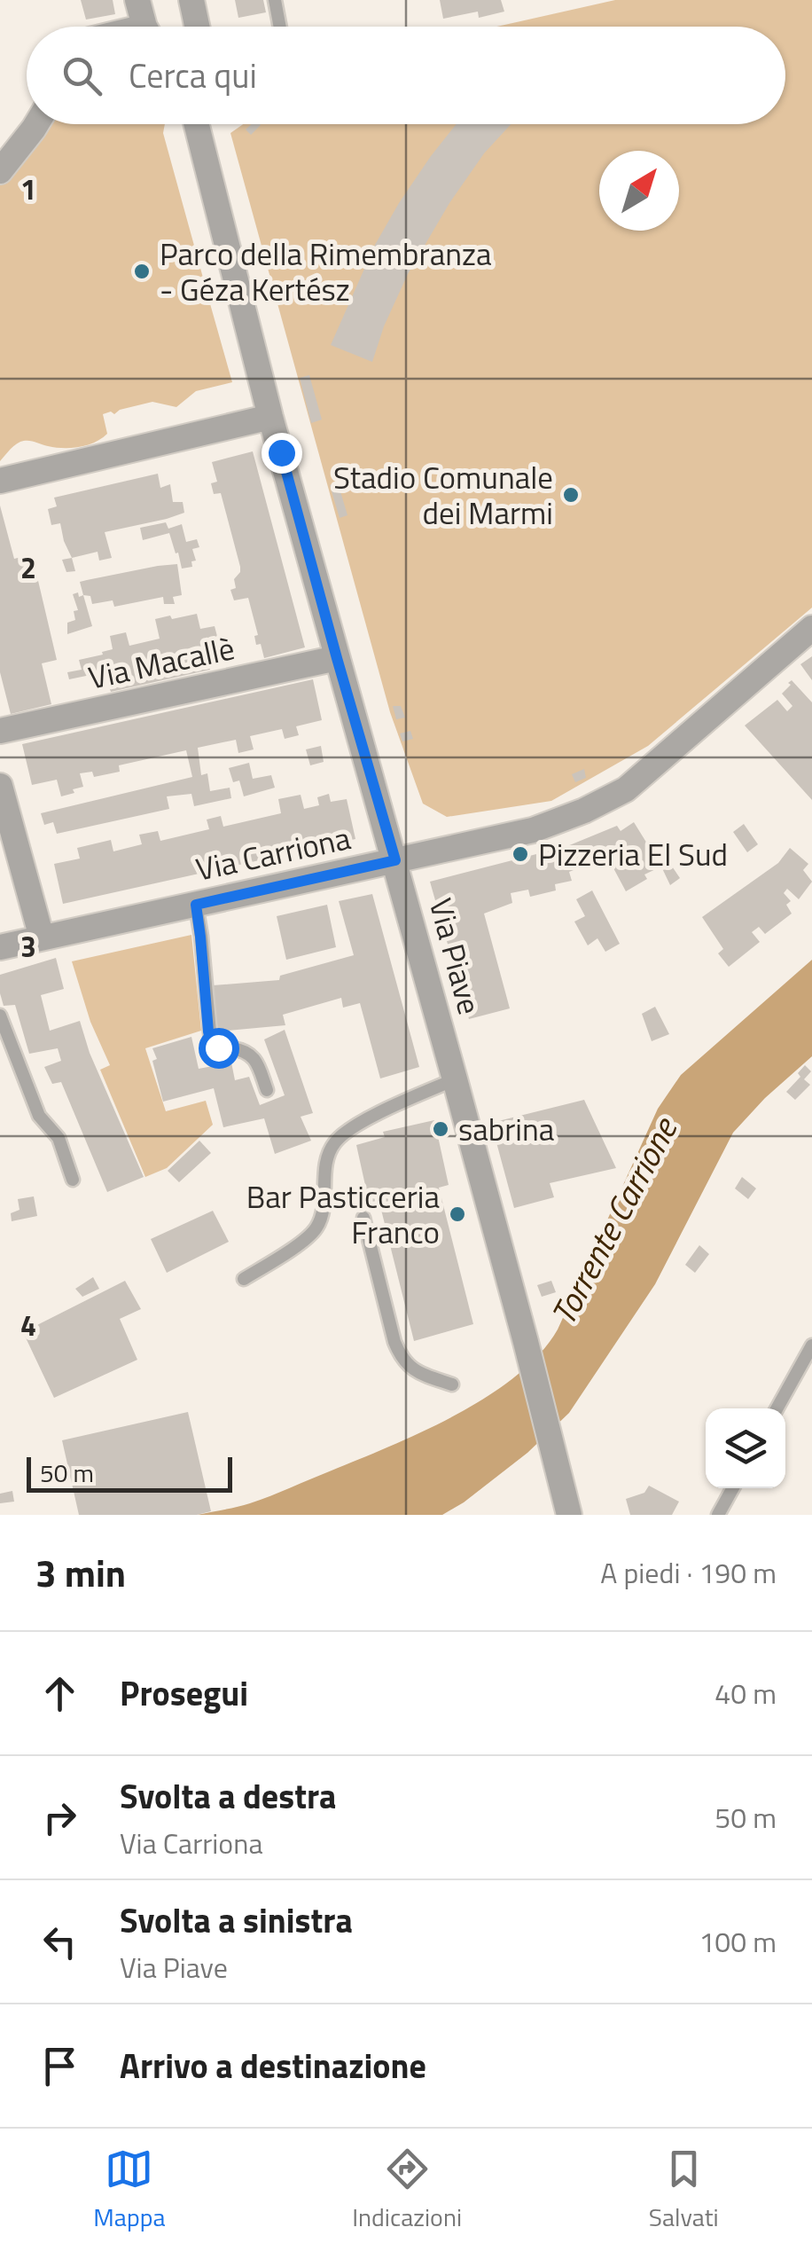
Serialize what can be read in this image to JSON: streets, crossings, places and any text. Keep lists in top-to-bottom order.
{
  "streets": {
    "street": ["Via Macallè", "Via Carriona", "Via Piave"]
  },
  "crossings": [
    ["Via Macallè", "Via Piave"],
    ["Via Carriona", "Via Piave"]
  ],
  "water": ["Torrente Carrione"],
  "places": [
    "Parco della Rimembranza - Géza Kertész",
    "Stadio Comunale dei Marmi",
    "Pizzeria El Sud",
    "sabrina",
    "Bar Pasticceria Franco"
  ],
  "scale_bar": "50 m",
  "north": "top right",
  "page": {
    "search": "Cerca qui",
    "scale": "50 m",
    "heading": ["3 min", "A piedi · 190 m"],
    "list": [
      ["Prosegui", "40 m"],
      ["Svolta a destra", "Via Carriona", "50 m"],
      ["Svolta a sinistra", "Via Piave", "100 m"],
      "Arrivo a destinazione"
    ],
    "nav": ["Mappa", "Indicazioni", "Salvati"]
  },
  "grid": {
    "rows": [
      "1",
      "2",
      "3",
      "4"
    ]
  }
}
